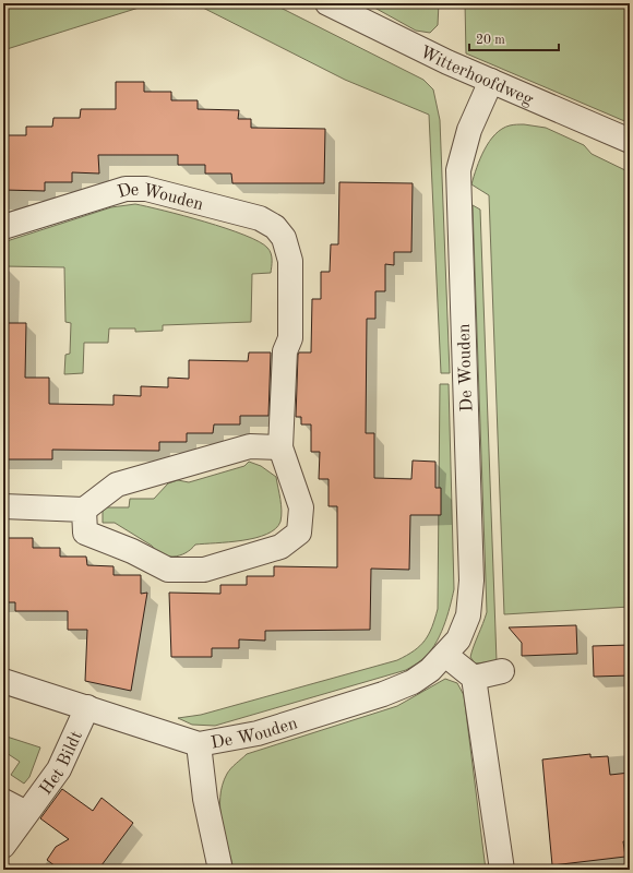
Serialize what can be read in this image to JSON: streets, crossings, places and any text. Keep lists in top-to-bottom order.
{
  "streets": {
    "street": ["Witterhoofdweg", "De Wouden", "Het Bildt"]
  },
  "crossings": [
    ["Witterhoofdweg", "De Wouden"],
    ["De Wouden", "Het Bildt"]
  ],
  "scale_bar": "20 m"
}
